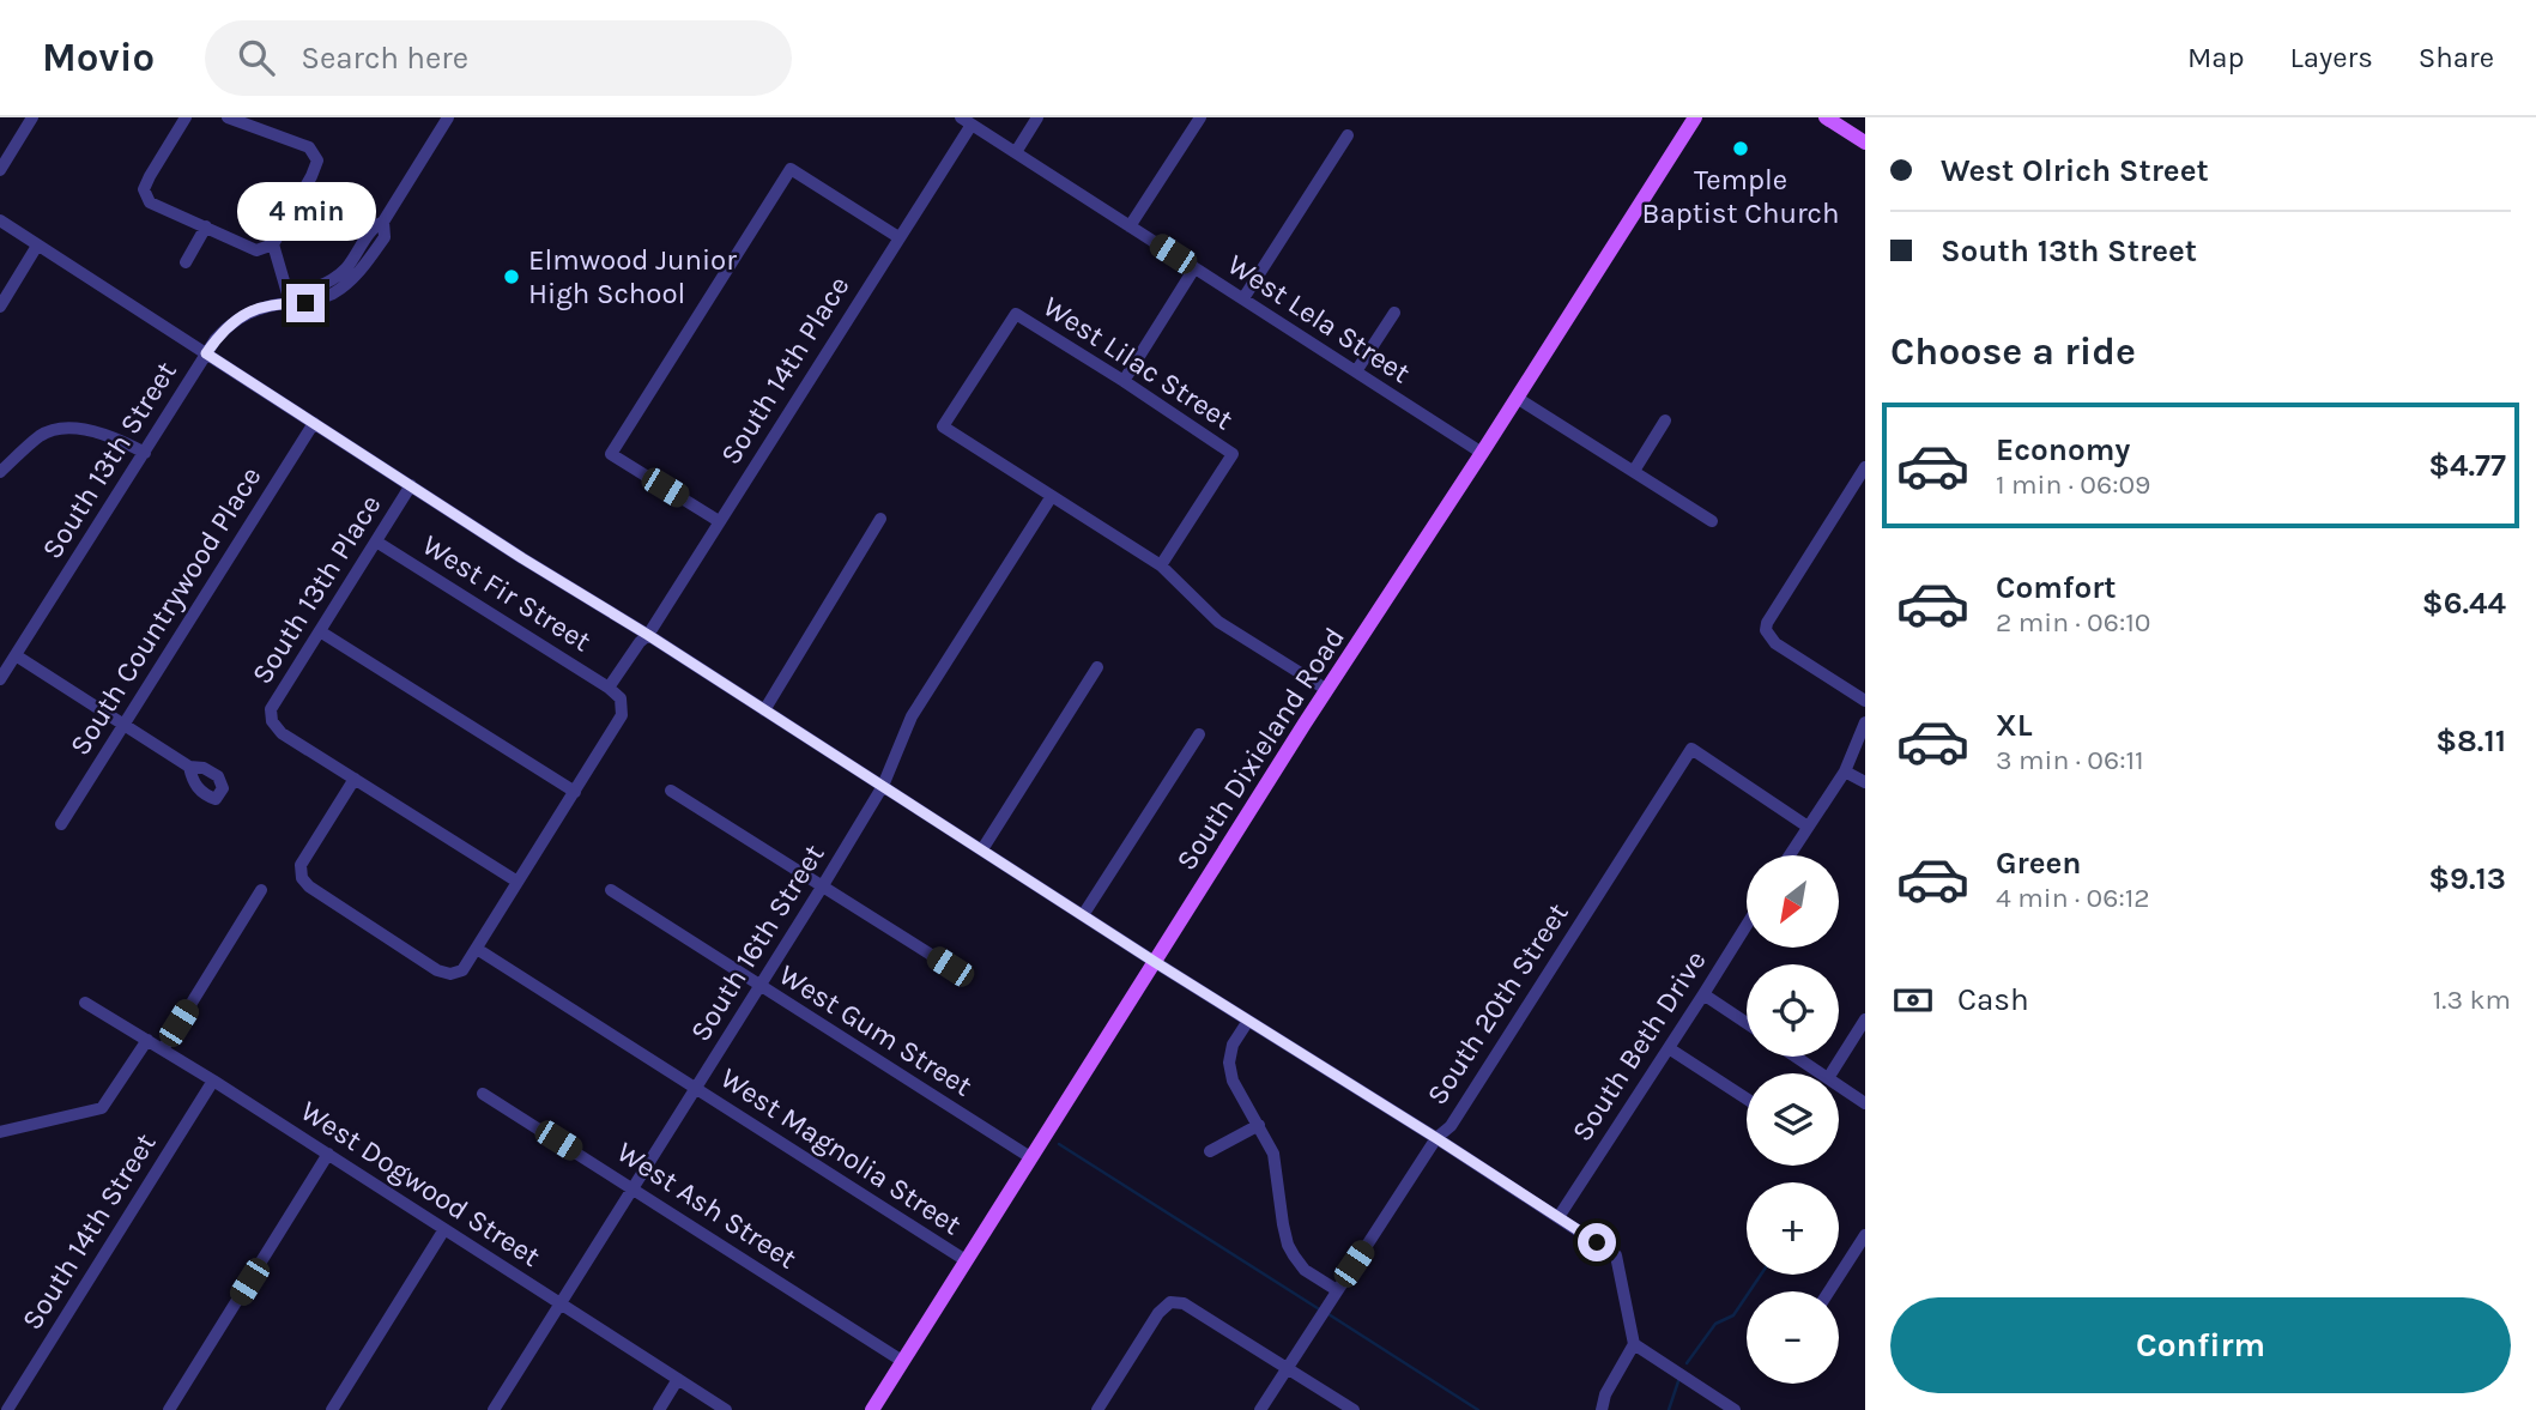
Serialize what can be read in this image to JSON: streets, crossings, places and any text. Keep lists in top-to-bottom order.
{
  "streets": {
    "main road": ["South Dixieland Road"],
    "street": [
      "West Lela Street",
      "West Lilac Street",
      "South 14th Place",
      "South 13th Street",
      "South 13th Place",
      "West Fir Street",
      "South Countrywood Place",
      "South 16th Street",
      "South 20th Street",
      "West Gum Street",
      "South Beth Drive",
      "West Magnolia Street",
      "West Dogwood Street",
      "West Ash Street",
      "South 14th Street"
    ]
  },
  "crossings": [
    ["West Lela Street", "South 14th Place"],
    ["West Lela Street", "South Dixieland Road"],
    ["West Lilac Street", "South 16th Street"],
    ["South 14th Place", "West Fir Street"],
    ["South 13th Place", "West Fir Street"],
    ["South Dixieland Road", "West Gum Street"],
    ["South Dixieland Road", "West Magnolia Street"],
    ["South Dixieland Road", "West Ash Street"],
    ["South 16th Street", "West Gum Street"],
    ["South 16th Street", "West Magnolia Street"],
    ["South 16th Street", "West Dogwood Street"],
    ["South 16th Street", "West Ash Street"],
    ["West Dogwood Street", "South 14th Street"]
  ],
  "places": ["Temple Baptist Church", "Elmwood Junior High School"],
  "north": "bottom left",
  "page": {
    "header": "Movio",
    "search": "Search here",
    "nav": ["Map", "Layers", "Share"],
    "banner": ["West Olrich Street", "South 13th Street"],
    "bubble": "4 min",
    "heading": "Choose a ride",
    "list": [
      {
        "name": "Economy",
        "note": "1 min · 06:09",
        "value": "$4.77"
      },
      {
        "name": "Comfort",
        "note": "2 min · 06:10",
        "value": "$6.44"
      },
      {
        "name": "XL",
        "note": "3 min · 06:11",
        "value": "$8.11"
      },
      {
        "name": "Green",
        "note": "4 min · 06:12",
        "value": "$9.13"
      }
    ],
    "map_buttons": ["+", "−"],
    "pay": ["Cash", "1.3 km"],
    "buttons": "Confirm"
  }
}
